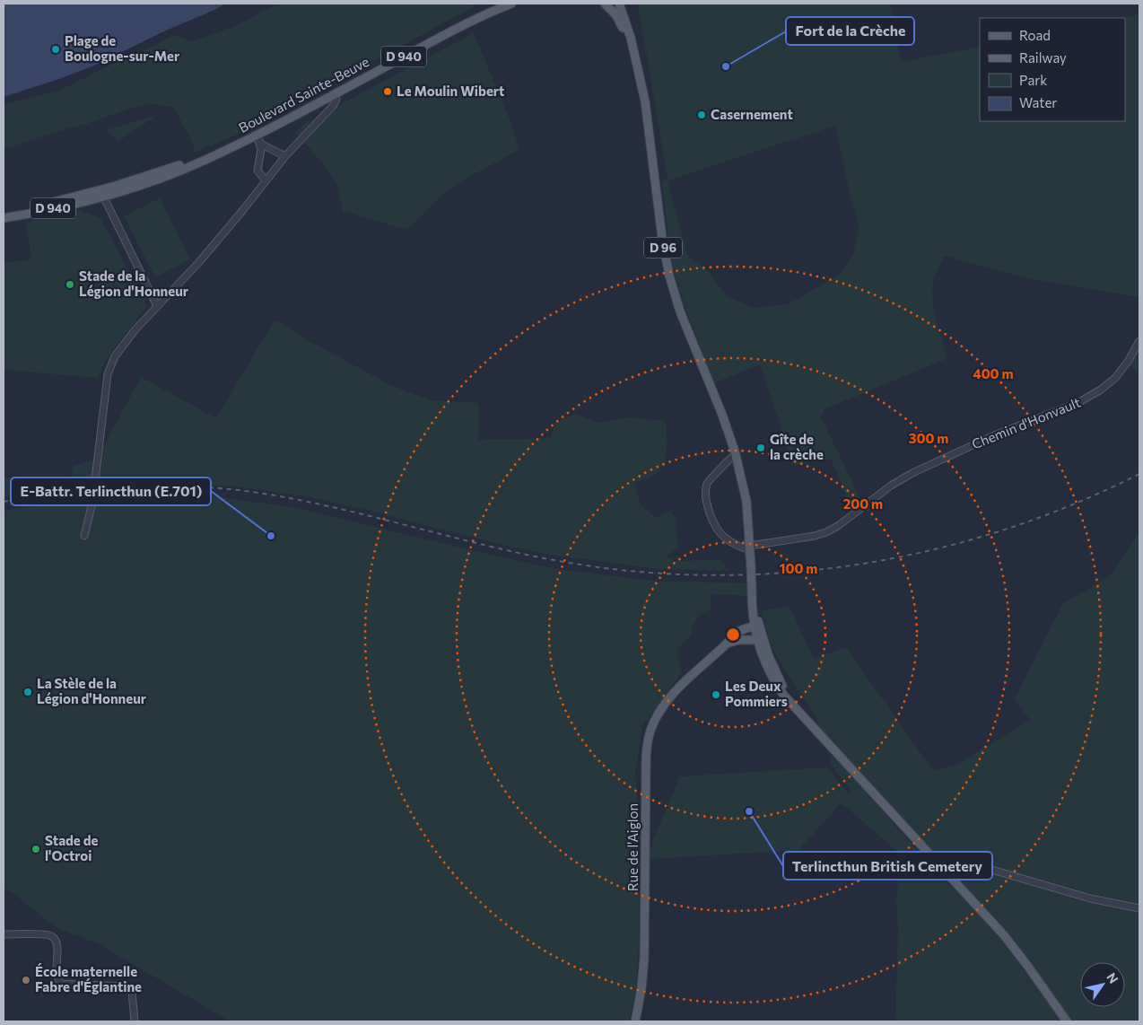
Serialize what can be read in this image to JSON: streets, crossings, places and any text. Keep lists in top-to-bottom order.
{
  "streets": {
    "main road": [
      "D 940",
      "Boulevard Sainte-Beuve",
      "D 96",
      "Rue de l'Aiglon"
    ],
    "street": ["Chemin d'Honvault"]
  },
  "crossings": [
    ["D 96", "Chemin d'Honvault"],
    ["D 96", "Rue de l'Aiglon"]
  ],
  "places": [
    "Plage de Boulogne-sur-Mer",
    "Fort de la Crèche",
    "Le Moulin Wibert",
    "Casernement",
    "Stade de la Légion d'Honneur",
    "Gîte de la crèche",
    "E-Battr. Terlincthun (E.701)",
    "La Stèle de la Légion d'Honneur",
    "Les Deux Pommiers",
    "Terlincthun British Cemetery",
    "Stade de l'Octroi",
    "École maternelle Fabre d'Églantine"
  ],
  "legend": [
    "Road",
    "Railway",
    "Park",
    "Water"
  ],
  "north": "top right",
  "rings": [
    "400 m",
    "300 m",
    "200 m",
    "100 m"
  ]
}
